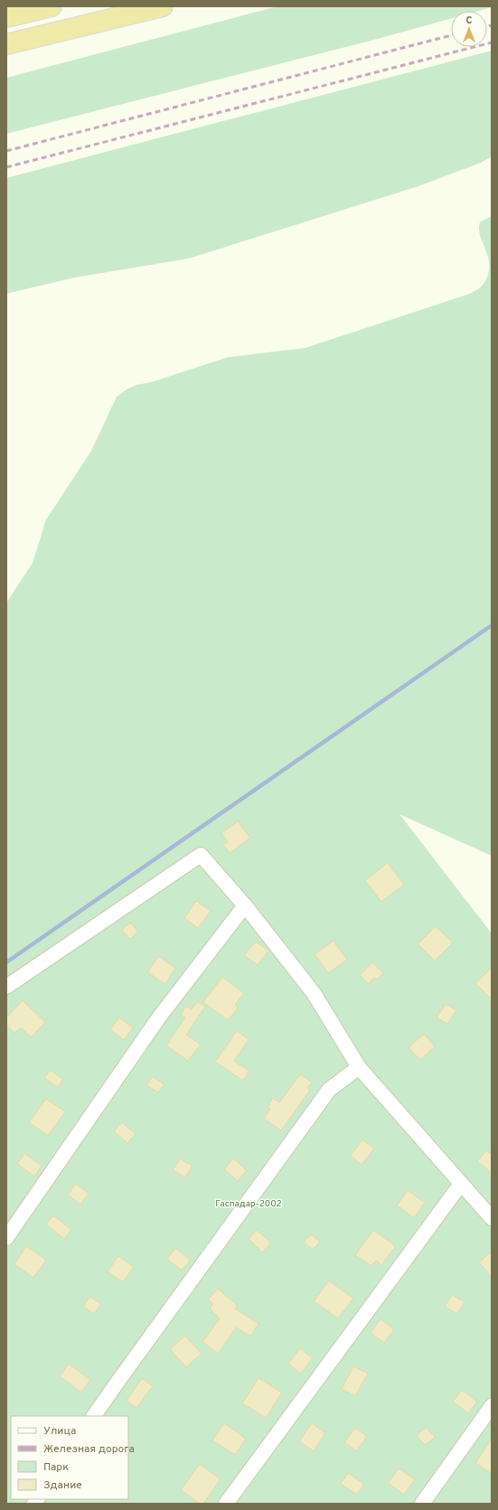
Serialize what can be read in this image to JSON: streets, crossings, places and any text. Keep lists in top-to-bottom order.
{
  "parks": ["Гаспадар-2002"],
  "legend": [
    "Улица",
    "Железная дорога",
    "Парк",
    "Здание"
  ],
  "north": "top"
}
